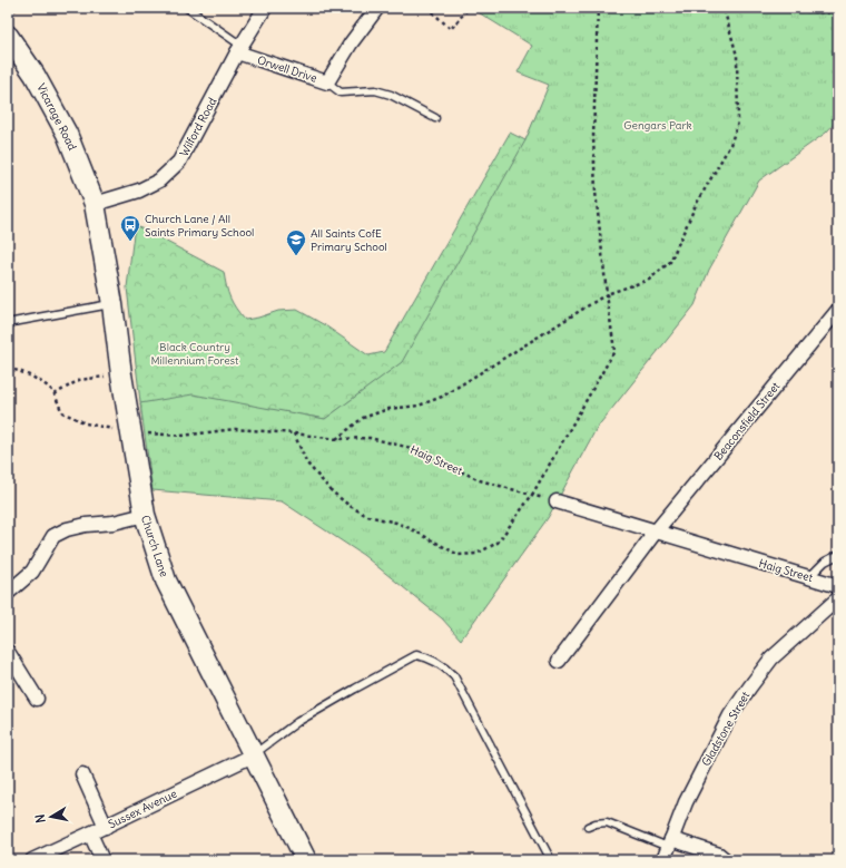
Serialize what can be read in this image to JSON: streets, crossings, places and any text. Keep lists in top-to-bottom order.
{
  "streets": {
    "main road": ["Vicarage Road", "Church Lane"],
    "street": [
      "Orwell Drive",
      "Wilford Road",
      "Beaconsfield Street",
      "Haig Street",
      "Gladstone Street",
      "Sussex Avenue"
    ]
  },
  "crossings": [
    ["Orwell Drive", "Wilford Road"],
    ["Vicarage Road", "Wilford Road"],
    ["Vicarage Road", "Church Lane"],
    ["Wilford Road", "Church Lane"],
    ["Beaconsfield Street", "Haig Street"],
    ["Haig Street", "Church Lane"],
    ["Church Lane", "Sussex Avenue"]
  ],
  "parks": ["Gengars Park", "Black Country Millennium Forest"],
  "places": {
    "bus stop": ["Church Lane / All Saints Primary School"],
    "school or university": ["All Saints CofE Primary School"]
  },
  "north": "left"
}
